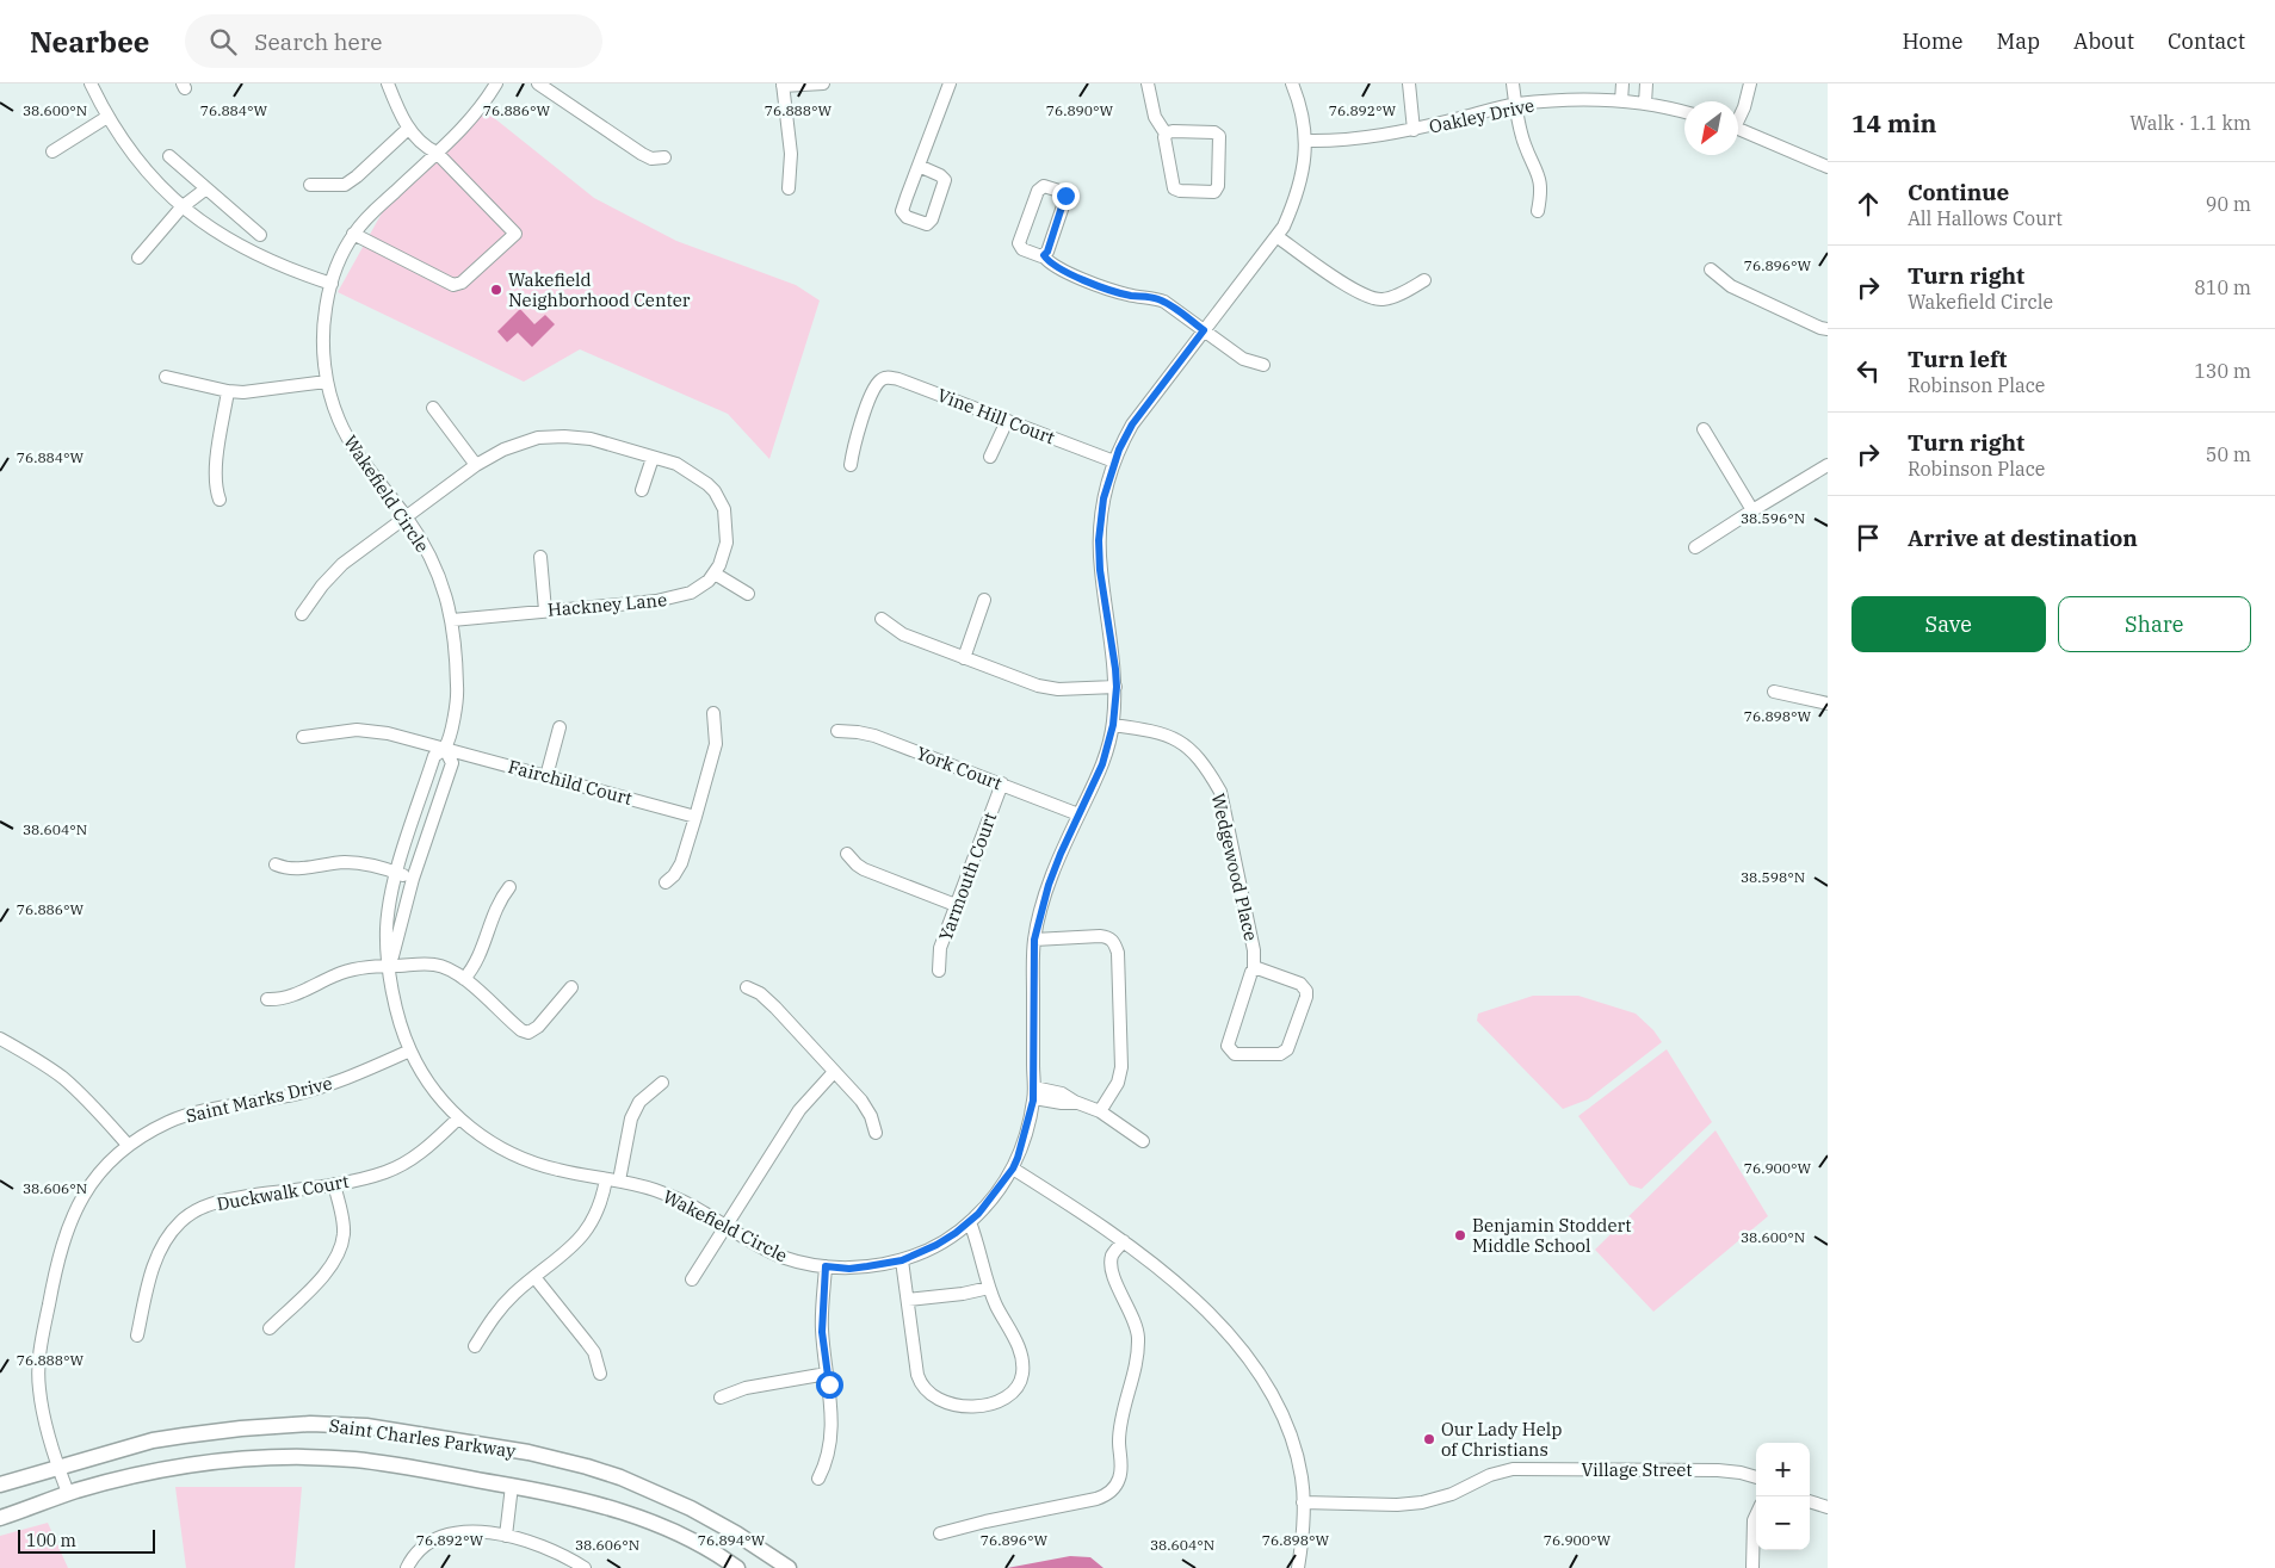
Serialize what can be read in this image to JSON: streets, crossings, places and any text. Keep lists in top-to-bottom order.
{
  "streets": {
    "main road": ["Saint Charles Parkway"],
    "street": [
      "Oakley Drive",
      "Vine Hill Court",
      "Wakefield Circle",
      "Hackney Lane",
      "York Court",
      "Fairchild Court",
      "Wedgewood Place",
      "Yarmouth Court",
      "Saint Marks Drive",
      "Duckwalk Court",
      "Village Street"
    ]
  },
  "crossings": [
    ["Oakley Drive", "Wakefield Circle"],
    ["Vine Hill Court", "Wakefield Circle"],
    ["Wakefield Circle", "Hackney Lane"],
    ["Wakefield Circle", "York Court"],
    ["Wakefield Circle", "Fairchild Court"],
    ["Wakefield Circle", "Wedgewood Place"],
    ["Wakefield Circle", "Saint Marks Drive"],
    ["Wakefield Circle", "Duckwalk Court"],
    ["York Court", "Yarmouth Court"],
    ["Saint Marks Drive", "Saint Charles Parkway"]
  ],
  "places": ["Wakefield Neighborhood Center", "Benjamin Stoddert Middle School", "Our Lady Help of Christians"],
  "scale_bar": "100 m",
  "north": "bottom left",
  "page": {
    "header": "Nearbee",
    "search": "Search here",
    "nav": [
      "Home",
      "Map",
      "About",
      "Contact"
    ],
    "heading": ["14 min", "Walk · 1.1 km"],
    "list": [
      ["Continue", "All Hallows Court", "90 m"],
      ["Turn right", "Wakefield Circle", "810 m"],
      ["Turn left", "Robinson Place", "130 m"],
      ["Turn right", "Robinson Place", "50 m"],
      "Arrive at destination"
    ],
    "buttons": ["Save", "Share"],
    "map_buttons": ["+", "−"],
    "scale": "100 m"
  },
  "coordinates": [
    "76.884°W",
    "76.886°W",
    "76.888°W",
    "76.890°W",
    "76.892°W",
    "38.600°N",
    "76.896°W",
    "38.596°N",
    "76.898°W",
    "38.604°N",
    "38.598°N",
    "76.900°W",
    "38.606°N",
    "76.894°W"
  ]
}
